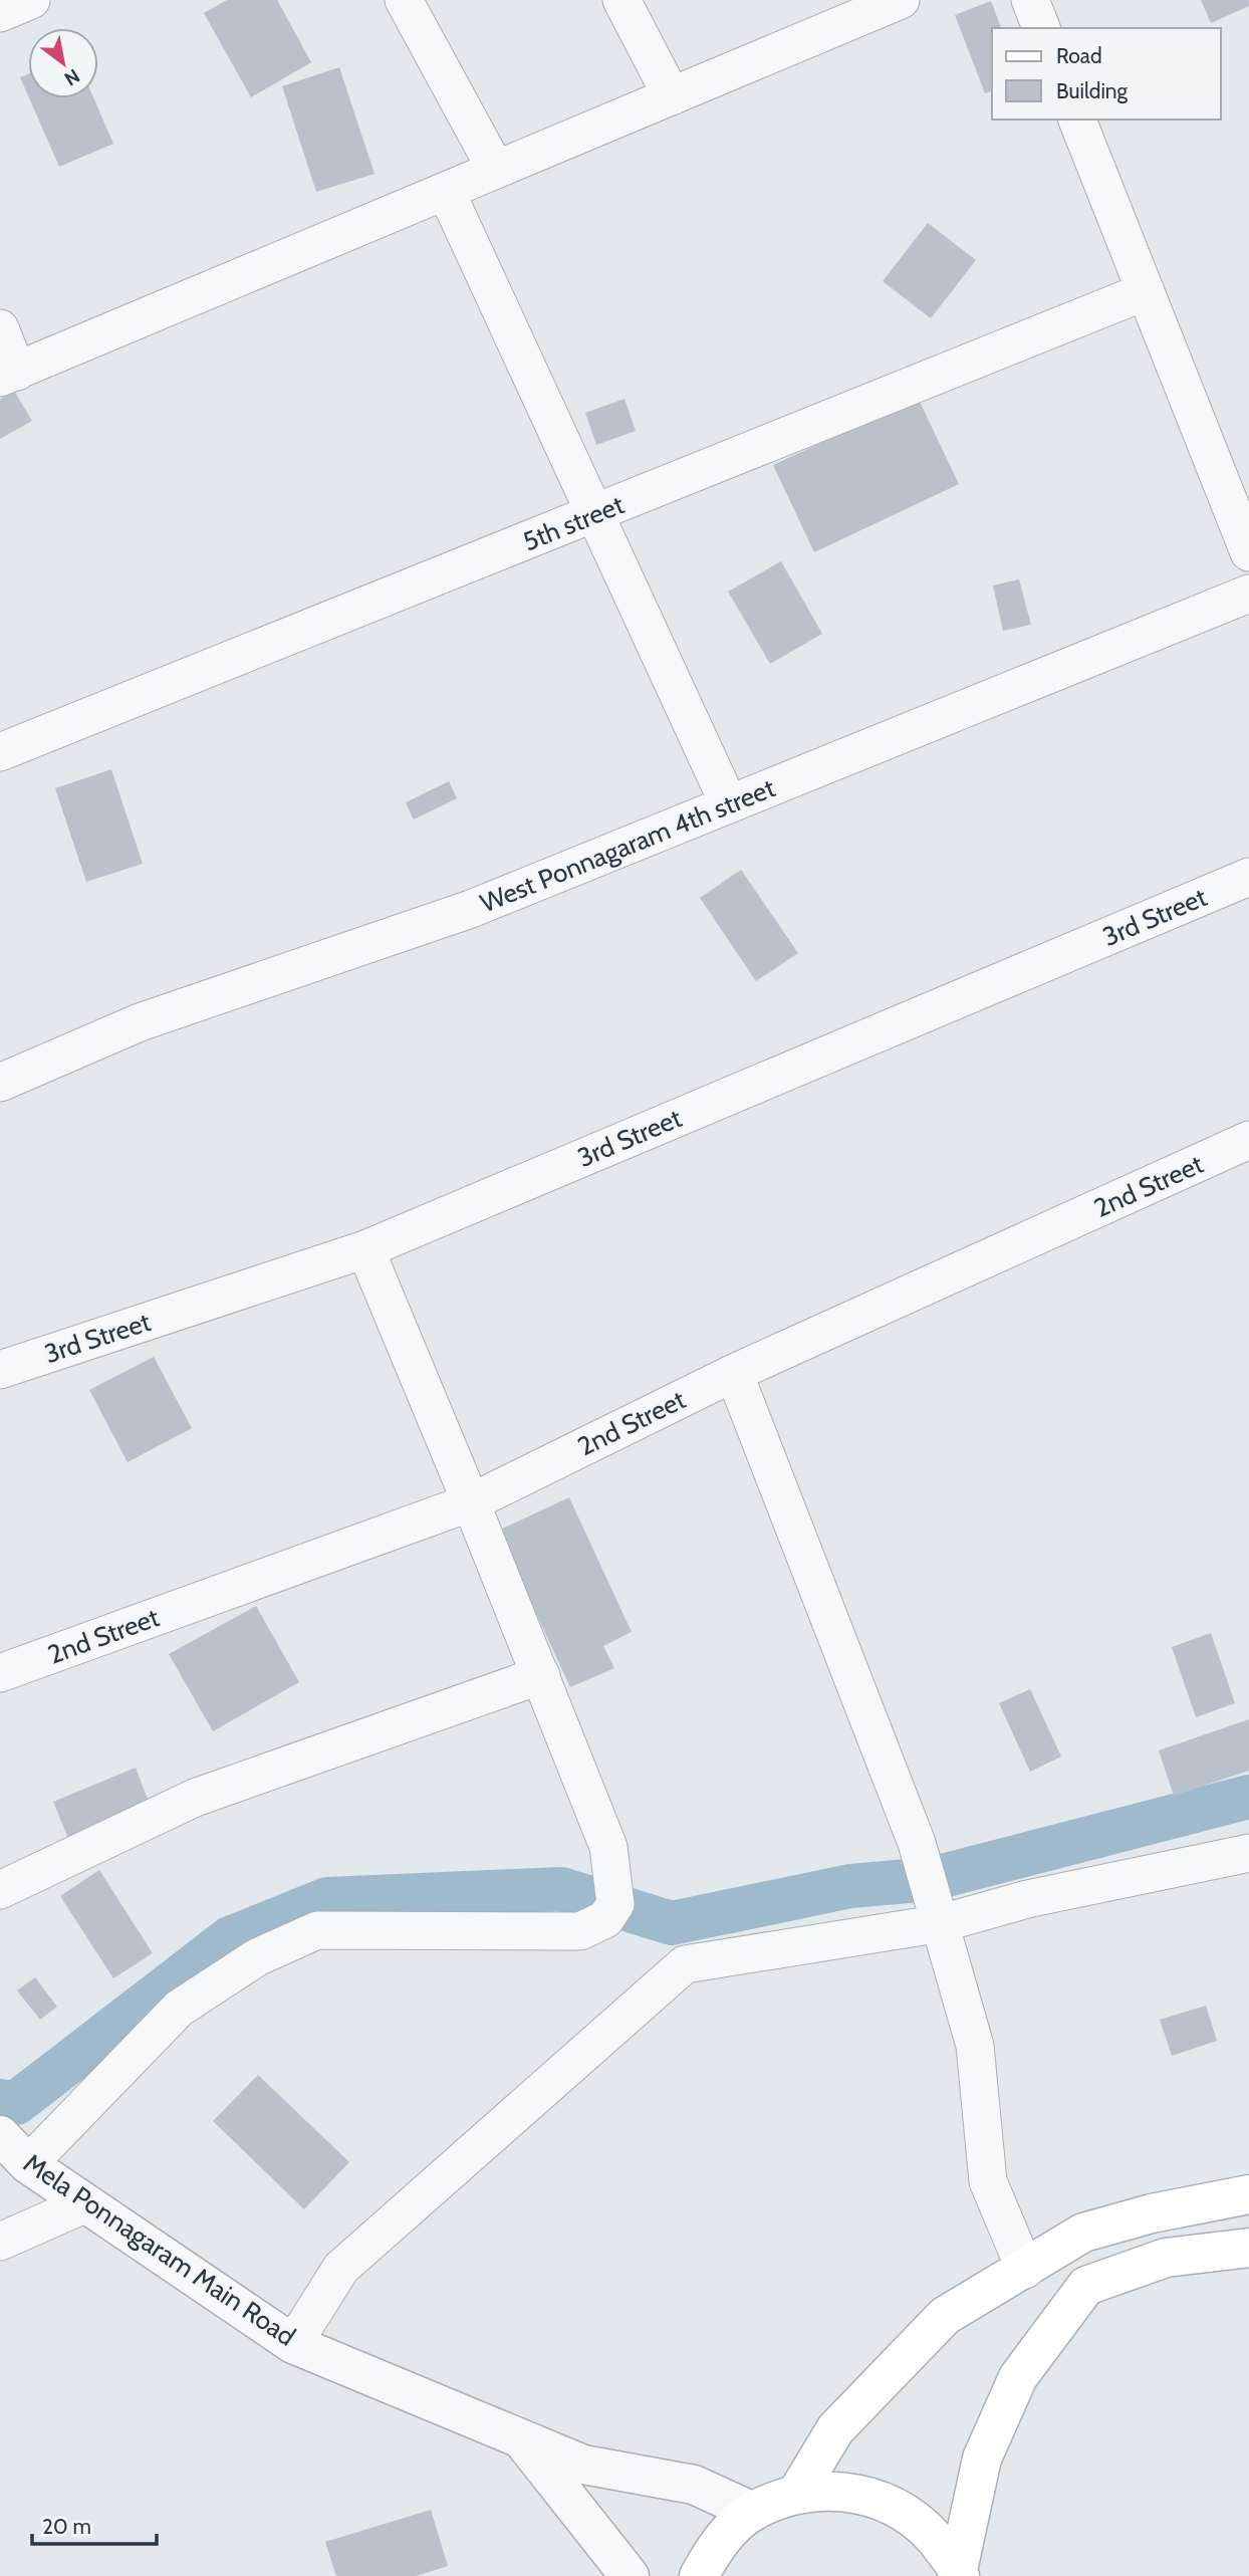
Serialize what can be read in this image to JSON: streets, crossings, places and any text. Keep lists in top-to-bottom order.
{
  "streets": {
    "street": [
      "5th street",
      "West Ponnagaram 4th street",
      "3rd Street",
      "2nd Street",
      "Mela Ponnagaram Main Road"
    ]
  },
  "legend": ["Road", "Building"],
  "scale_bar": "20 m",
  "north": "bottom right"
}
